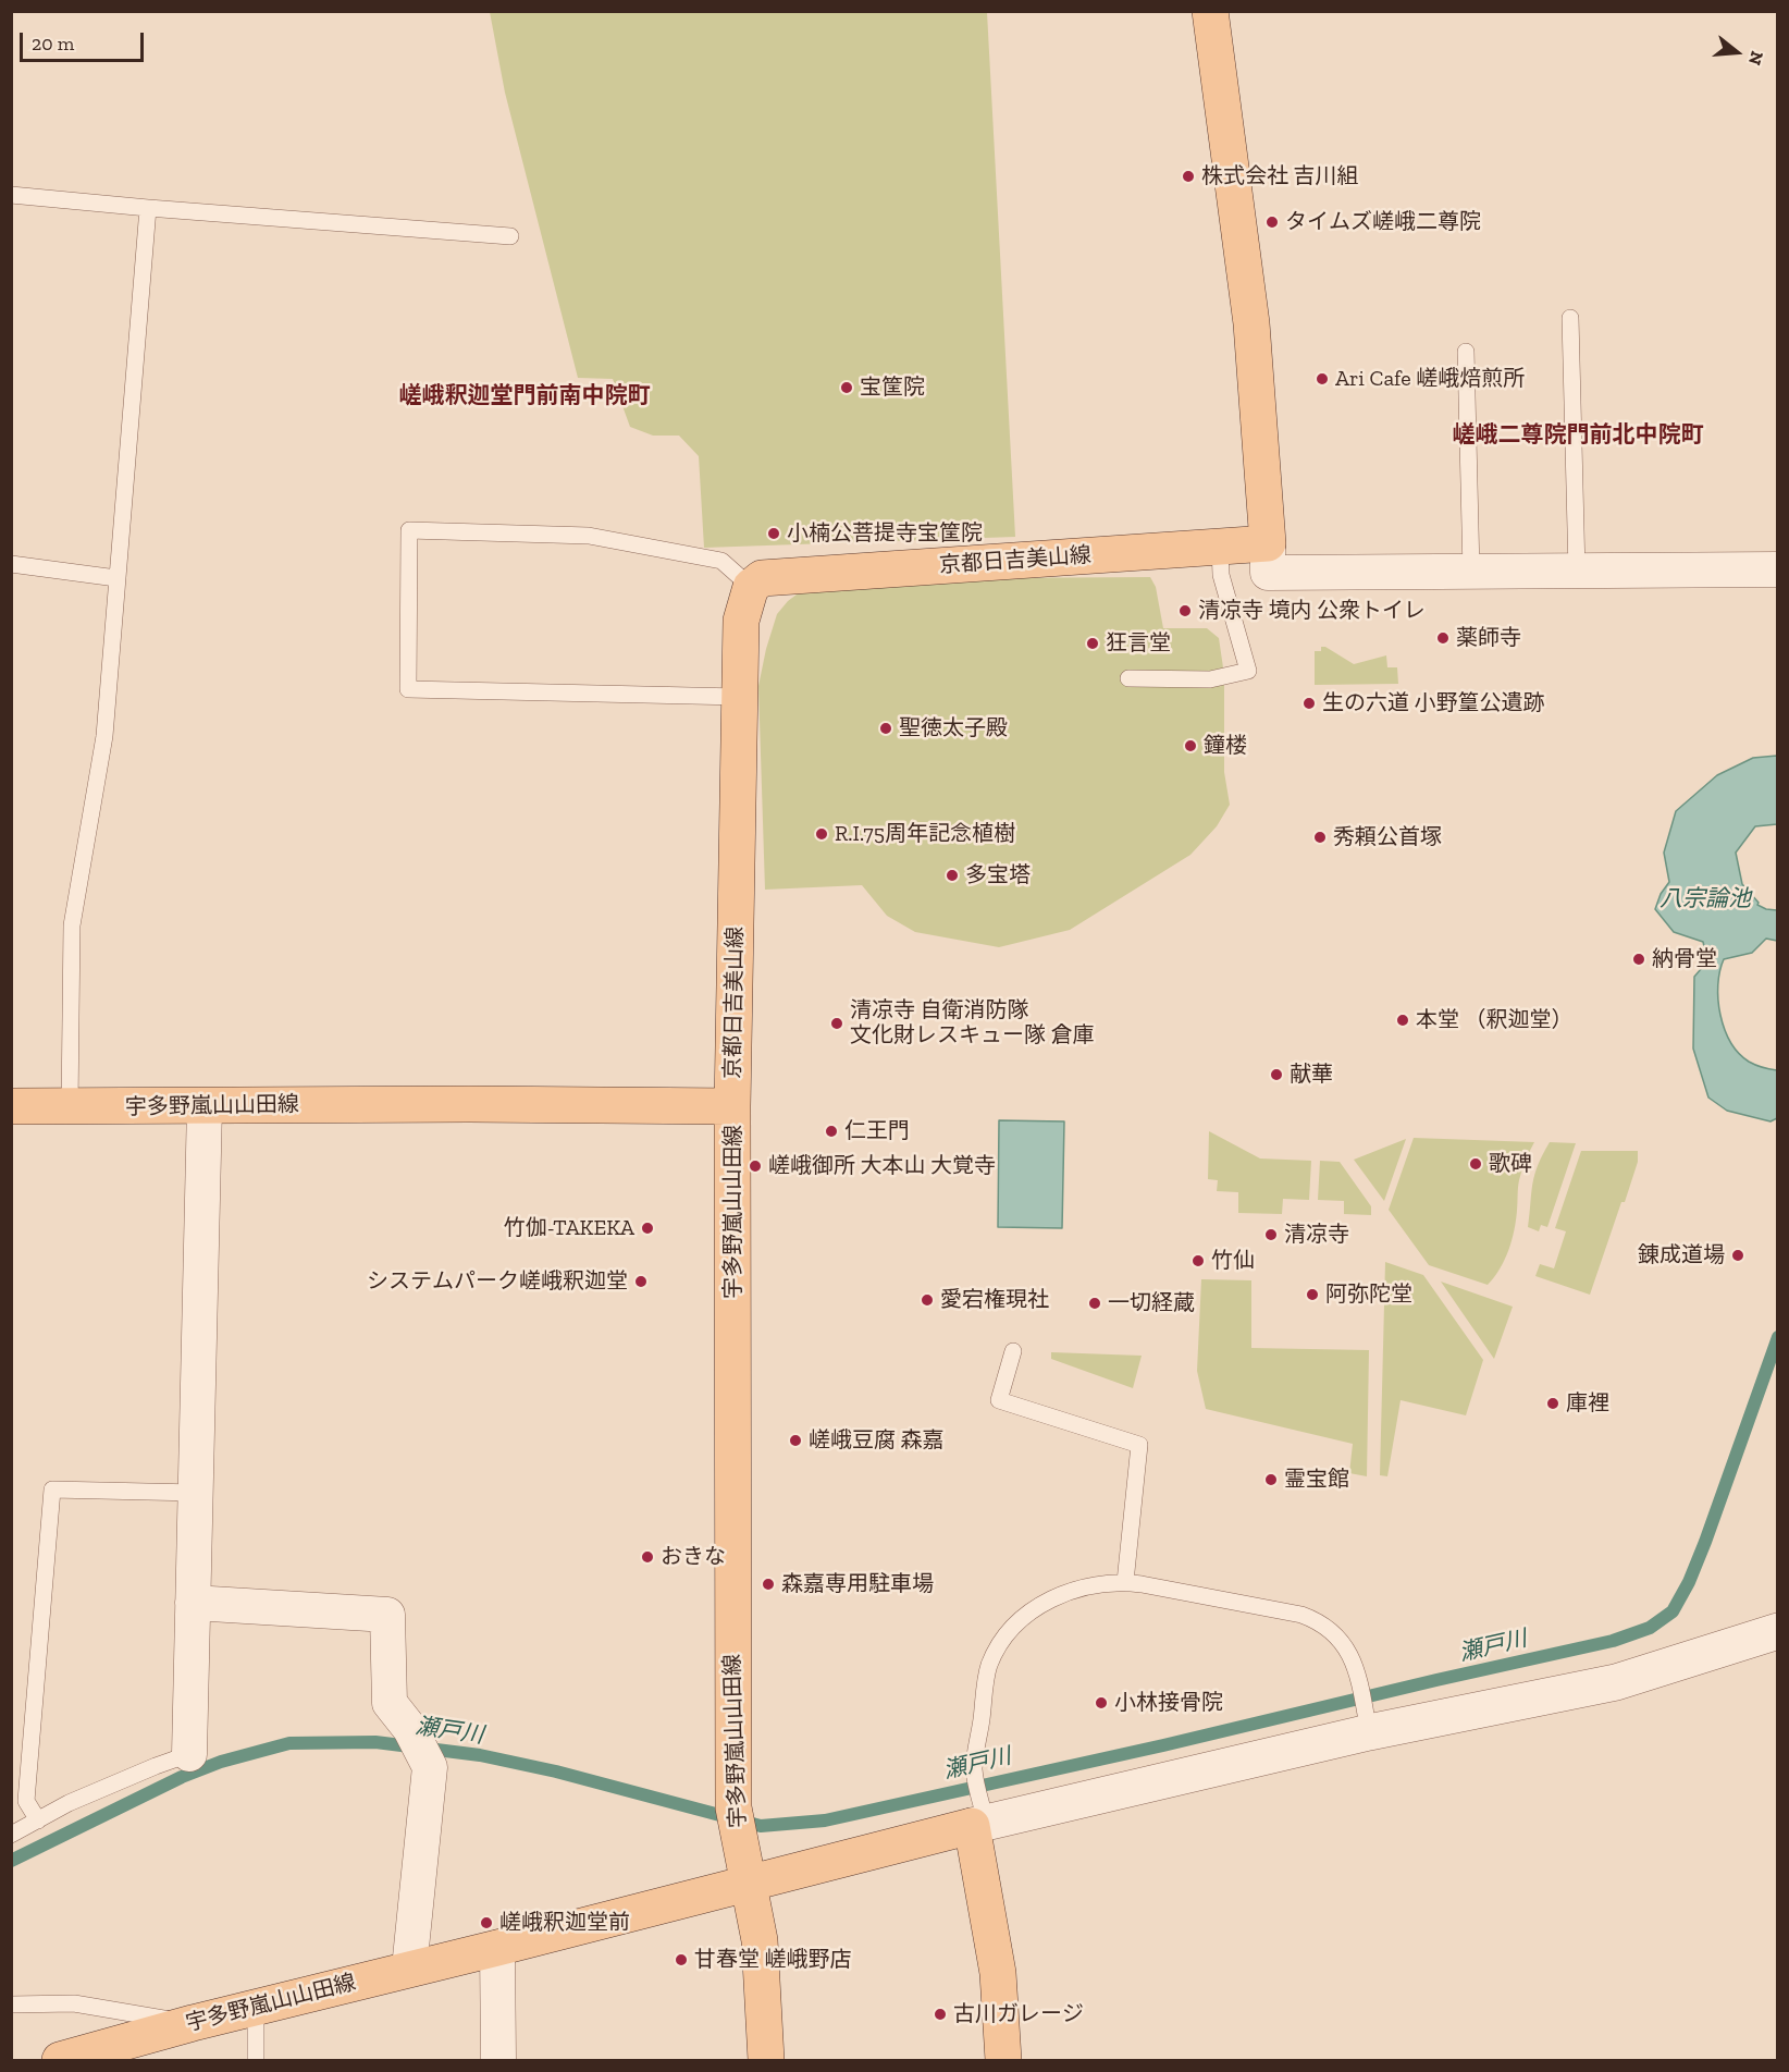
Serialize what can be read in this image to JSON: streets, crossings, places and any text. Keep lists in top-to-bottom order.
{
  "streets": {
    "main road": ["京都日吉美山線", "宇多野嵐山山田線"]
  },
  "crossings": [
    ["京都日吉美山線", "宇多野嵐山山田線"]
  ],
  "districts": ["嵯峨釈迦堂門前南中院町", "嵯峨二尊院門前北中院町"],
  "water": ["八宗論池", "瀬戸川"],
  "places": [
    "株式会社 吉川組",
    "タイムズ嵯峨二尊院",
    "Ari Cafe 嵯峨焙煎所",
    "宝筐院",
    "小楠公菩提寺宝筐院",
    "清凉寺 境内 公衆トイレ",
    "薬師寺",
    "狂言堂",
    "生の六道 小野篁公遺跡",
    "聖徳太子殿",
    "鐘楼",
    "R.I.75周年記念植樹",
    "秀頼公首塚",
    "多宝塔",
    "納骨堂",
    "本堂 （釈迦堂）",
    "清凉寺 自衛消防隊 文化財レスキュー隊 倉庫",
    "献華",
    "仁王門",
    "歌碑",
    "嵯峨御所 大本山 大覚寺",
    "竹伽-TAKEKA",
    "清凉寺",
    "錬成道場",
    "竹仙",
    "システムパーク嵯峨釈迦堂",
    "阿弥陀堂",
    "愛宕権現社",
    "一切経蔵",
    "庫裡",
    "嵯峨豆腐 森嘉",
    "霊宝館",
    "おきな",
    "森嘉専用駐車場",
    "小林接骨院",
    "嵯峨釈迦堂前",
    "甘春堂 嵯峨野店",
    "古川ガレージ"
  ],
  "scale_bar": "20 m",
  "north": "right"
}
